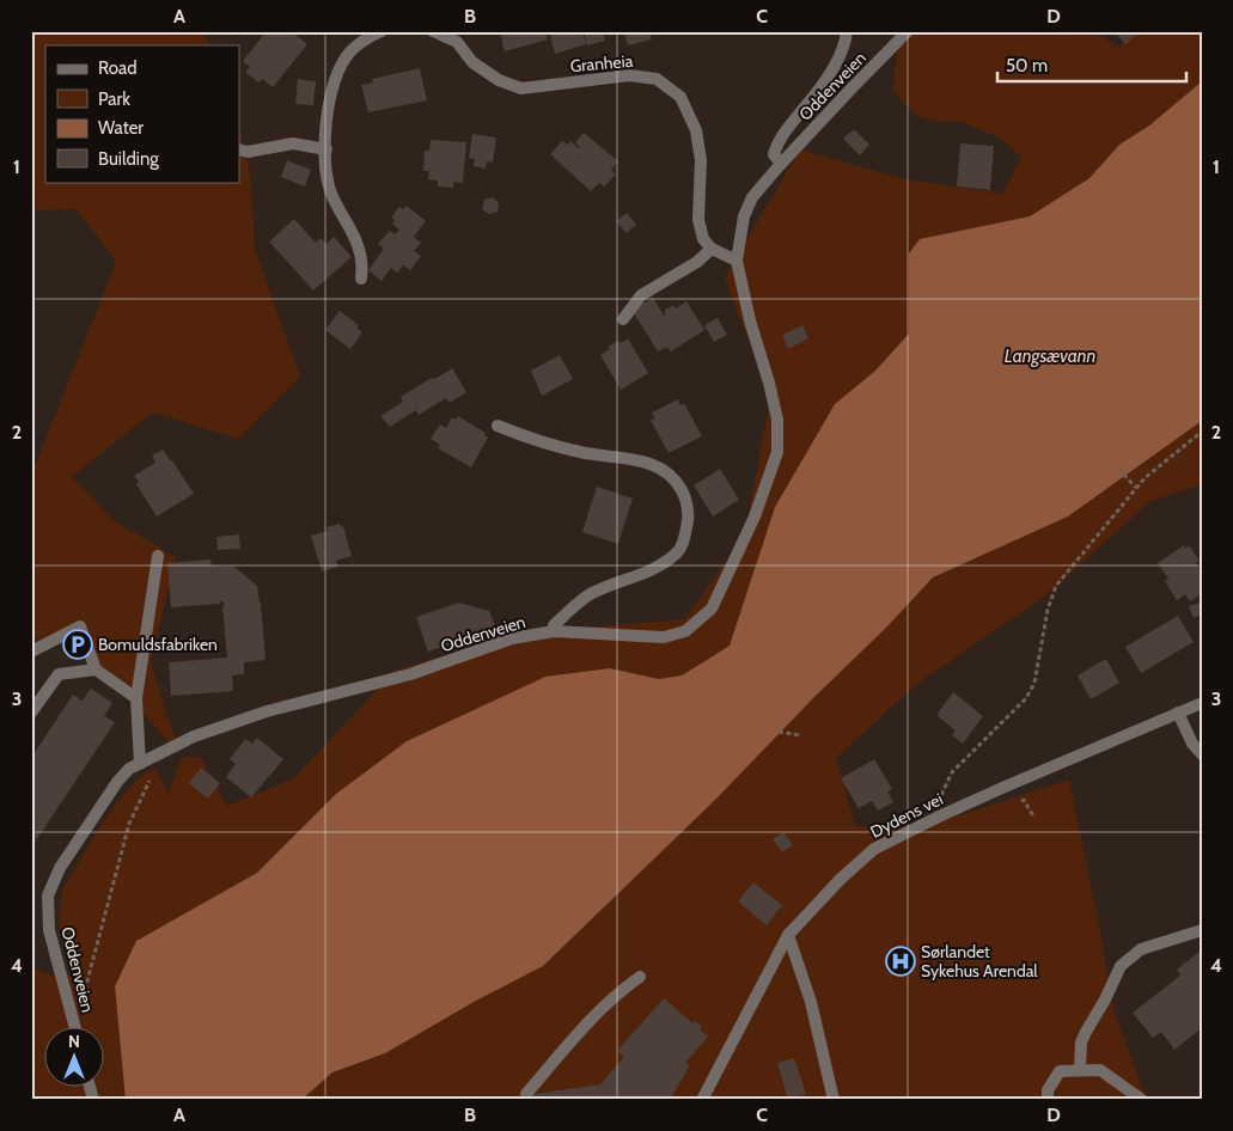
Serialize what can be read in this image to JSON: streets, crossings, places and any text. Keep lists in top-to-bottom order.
{
  "streets": {
    "street": ["Granheia", "Oddenveien", "Dydens vei"]
  },
  "water": ["Langsævann"],
  "places": {
    "parking": ["Bomuldsfabriken"],
    "hospital": ["Sørlandet Sykehus Arendal"]
  },
  "legend": [
    "Road",
    "Park",
    "Water",
    "Building"
  ],
  "scale_bar": "50 m",
  "north": "top",
  "grid": {
    "columns": [
      "A",
      "B",
      "C",
      "D"
    ],
    "rows": [
      "1",
      "2",
      "3",
      "4"
    ]
  }
}
